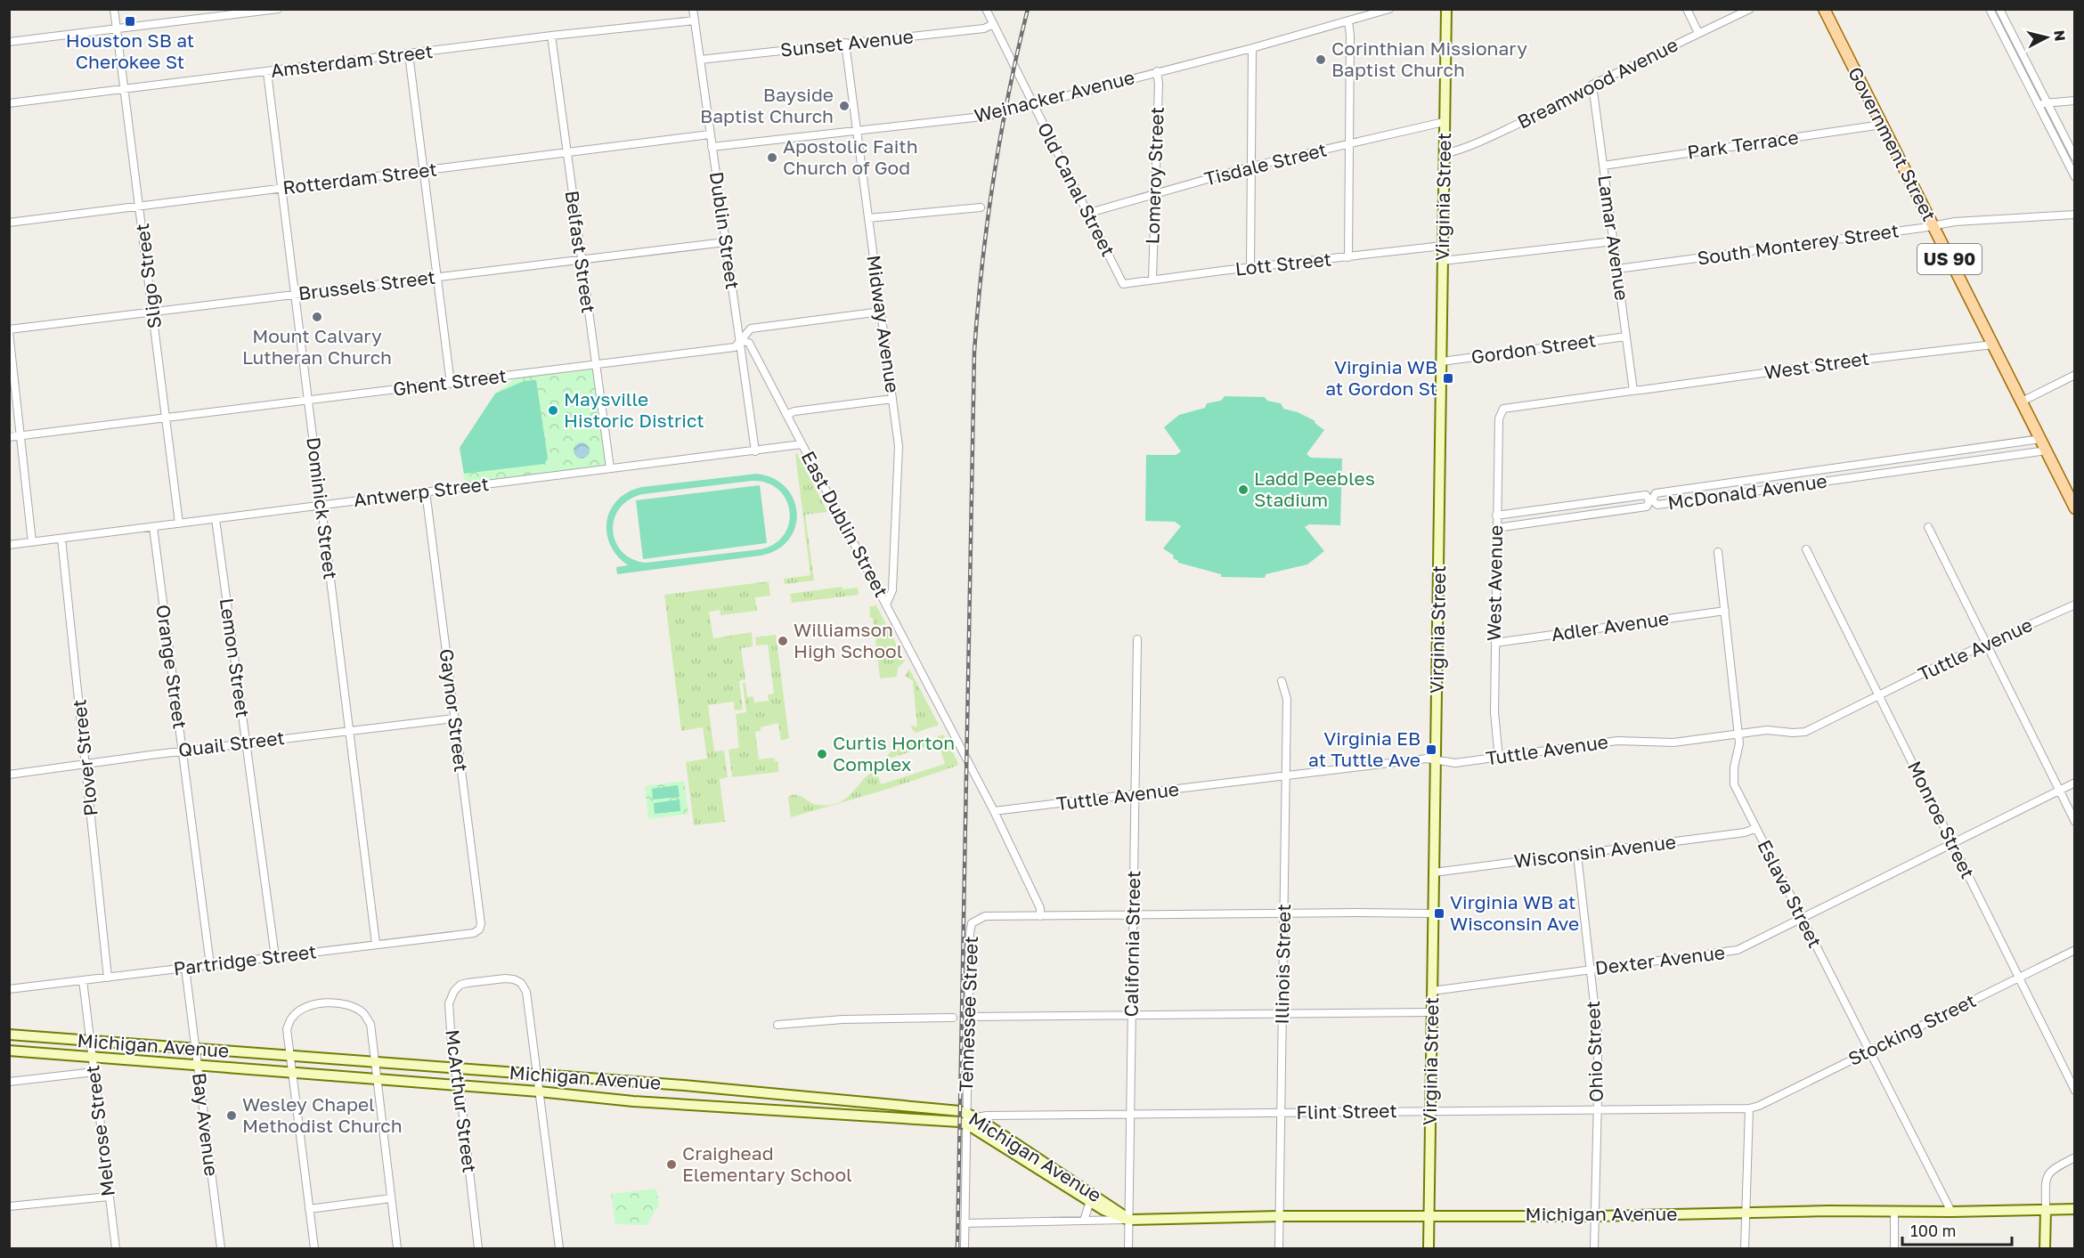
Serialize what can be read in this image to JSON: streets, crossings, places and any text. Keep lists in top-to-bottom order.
{
  "streets": {
    "main road": [
      "Government Street",
      "Virginia Street",
      "US 90",
      "Michigan Avenue"
    ],
    "street": [
      "Sunset Avenue",
      "Amsterdam Street",
      "Breamwood Avenue",
      "Weinacker Avenue",
      "Park Terrace",
      "Tisdale Street",
      "Lomeroy Street",
      "Rotterdam Street",
      "Old Canal Street",
      "Dublin Street",
      "Lamar Avenue",
      "South Monterey Street",
      "Belfast Street",
      "Lott Street",
      "Sligo Street",
      "Brussels Street",
      "Midway Avenue",
      "Gordon Street",
      "West Street",
      "Ghent Street",
      "Antwerp Street",
      "McDonald Avenue",
      "Dominick Street",
      "East Dublin Street",
      "West Avenue",
      "Adler Avenue",
      "Tuttle Avenue",
      "Lemon Street",
      "Orange Street",
      "Gaynor Street",
      "Quail Street",
      "Plover Street",
      "Monroe Street",
      "Wisconsin Avenue",
      "Eslava Street",
      "California Street",
      "Partridge Street",
      "Dexter Avenue",
      "Illinois Street",
      "Tennessee Street",
      "Stocking Street",
      "Ohio Street",
      "McArthur Street",
      "Flint Street",
      "Bay Avenue",
      "Melrose Street"
    ]
  },
  "crossings": [
    ["Sunset Avenue", "Old Canal Street"],
    ["Sunset Avenue", "Dublin Street"],
    ["Sunset Avenue", "Midway Avenue"],
    ["Amsterdam Street", "Dublin Street"],
    ["Amsterdam Street", "Belfast Street"],
    ["Amsterdam Street", "Sligo Street"],
    ["Amsterdam Street", "Dominick Street"],
    ["Breamwood Avenue", "Virginia Street"],
    ["Breamwood Avenue", "Lamar Avenue"],
    ["Weinacker Avenue", "Lomeroy Street"],
    ["Weinacker Avenue", "Old Canal Street"],
    ["Weinacker Avenue", "Dublin Street"],
    ["Weinacker Avenue", "Midway Avenue"],
    ["Government Street", "Park Terrace"],
    ["Government Street", "South Monterey Street"],
    ["Government Street", "West Street"],
    ["Government Street", "McDonald Avenue"],
    ["Park Terrace", "Lamar Avenue"],
    ["Tisdale Street", "Lomeroy Street"],
    ["Tisdale Street", "Old Canal Street"],
    ["Tisdale Street", "Virginia Street"],
    ["Lomeroy Street", "Lott Street"],
    ["Rotterdam Street", "Dublin Street"],
    ["Rotterdam Street", "Belfast Street"],
    ["Rotterdam Street", "Sligo Street"],
    ["Rotterdam Street", "Dominick Street"],
    ["Old Canal Street", "Lott Street"],
    ["Virginia Street", "Lott Street"],
    ["Virginia Street", "Gordon Street"],
    ["Virginia Street", "Tuttle Avenue"],
    ["Virginia Street", "Wisconsin Avenue"],
    ["Virginia Street", "Dexter Avenue"],
    ["Virginia Street", "Michigan Avenue"],
    ["Virginia Street", "Flint Street"],
    ["Dublin Street", "Brussels Street"],
    ["Dublin Street", "Ghent Street"],
    ["Dublin Street", "Antwerp Street"],
    ["Dublin Street", "East Dublin Street"],
    ["Lamar Avenue", "South Monterey Street"],
    ["Lamar Avenue", "Gordon Street"],
    ["Lamar Avenue", "West Street"],
    ["Belfast Street", "Brussels Street"],
    ["Belfast Street", "Ghent Street"],
    ["Belfast Street", "Antwerp Street"],
    ["Sligo Street", "Brussels Street"],
    ["Sligo Street", "Ghent Street"],
    ["Sligo Street", "Antwerp Street"],
    ["Brussels Street", "Dominick Street"],
    ["Midway Avenue", "Ghent Street"],
    ["Midway Avenue", "East Dublin Street"],
    ["West Street", "West Avenue"],
    ["Ghent Street", "Dominick Street"],
    ["Ghent Street", "East Dublin Street"],
    ["Antwerp Street", "Dominick Street"],
    ["Antwerp Street", "East Dublin Street"],
    ["Antwerp Street", "Lemon Street"],
    ["Antwerp Street", "Orange Street"],
    ["Antwerp Street", "Gaynor Street"],
    ["Antwerp Street", "Plover Street"],
    ["McDonald Avenue", "West Avenue"],
    ["Dominick Street", "Quail Street"],
    ["Dominick Street", "Partridge Street"],
    ["East Dublin Street", "Tuttle Avenue"],
    ["East Dublin Street", "Tennessee Street"],
    ["West Avenue", "Adler Avenue"],
    ["West Avenue", "Tuttle Avenue"],
    ["Adler Avenue", "Eslava Street"],
    ["Tuttle Avenue", "Monroe Street"],
    ["Tuttle Avenue", "Eslava Street"],
    ["Tuttle Avenue", "California Street"],
    ["Tuttle Avenue", "Illinois Street"],
    ["Lemon Street", "Quail Street"],
    ["Lemon Street", "Partridge Street"],
    ["Orange Street", "Quail Street"],
    ["Orange Street", "Partridge Street"],
    ["Gaynor Street", "Quail Street"],
    ["Gaynor Street", "Partridge Street"],
    ["Quail Street", "Plover Street"],
    ["Plover Street", "Partridge Street"],
    ["Monroe Street", "Dexter Avenue"],
    ["Monroe Street", "Stocking Street"],
    ["Wisconsin Avenue", "Eslava Street"],
    ["Wisconsin Avenue", "Ohio Street"],
    ["Eslava Street", "Dexter Avenue"],
    ["Eslava Street", "Stocking Street"],
    ["Eslava Street", "Michigan Avenue"],
    ["California Street", "Michigan Avenue"],
    ["California Street", "Flint Street"],
    ["Partridge Street", "Bay Avenue"],
    ["Partridge Street", "Melrose Street"],
    ["Dexter Avenue", "Ohio Street"],
    ["Illinois Street", "Michigan Avenue"],
    ["Illinois Street", "Flint Street"],
    ["Tennessee Street", "Michigan Avenue"],
    ["Tennessee Street", "Flint Street"],
    ["Stocking Street", "Flint Street"],
    ["Michigan Avenue", "Ohio Street"],
    ["Michigan Avenue", "McArthur Street"],
    ["Michigan Avenue", "Flint Street"],
    ["Michigan Avenue", "Bay Avenue"],
    ["Michigan Avenue", "Melrose Street"],
    ["Ohio Street", "Flint Street"]
  ],
  "places": {
    "transit": [
      "Houston SB at Cherokee St",
      "Virginia WB at Gordon St",
      "Virginia EB at Tuttle Ave",
      "Virginia WB at Wisconsin Ave"
    ],
    "other": [
      "Corinthian Missionary Baptist Church",
      "Bayside Baptist Church",
      "Apostolic Faith Church of God",
      "Mount Calvary Lutheran Church",
      "Maysville Historic District",
      "Ladd Peebles Stadium",
      "Williamson High School",
      "Curtis Horton Complex",
      "Wesley Chapel Methodist Church",
      "Craighead Elementary School"
    ]
  },
  "scale_bar": "100 m",
  "north": "right"
}
